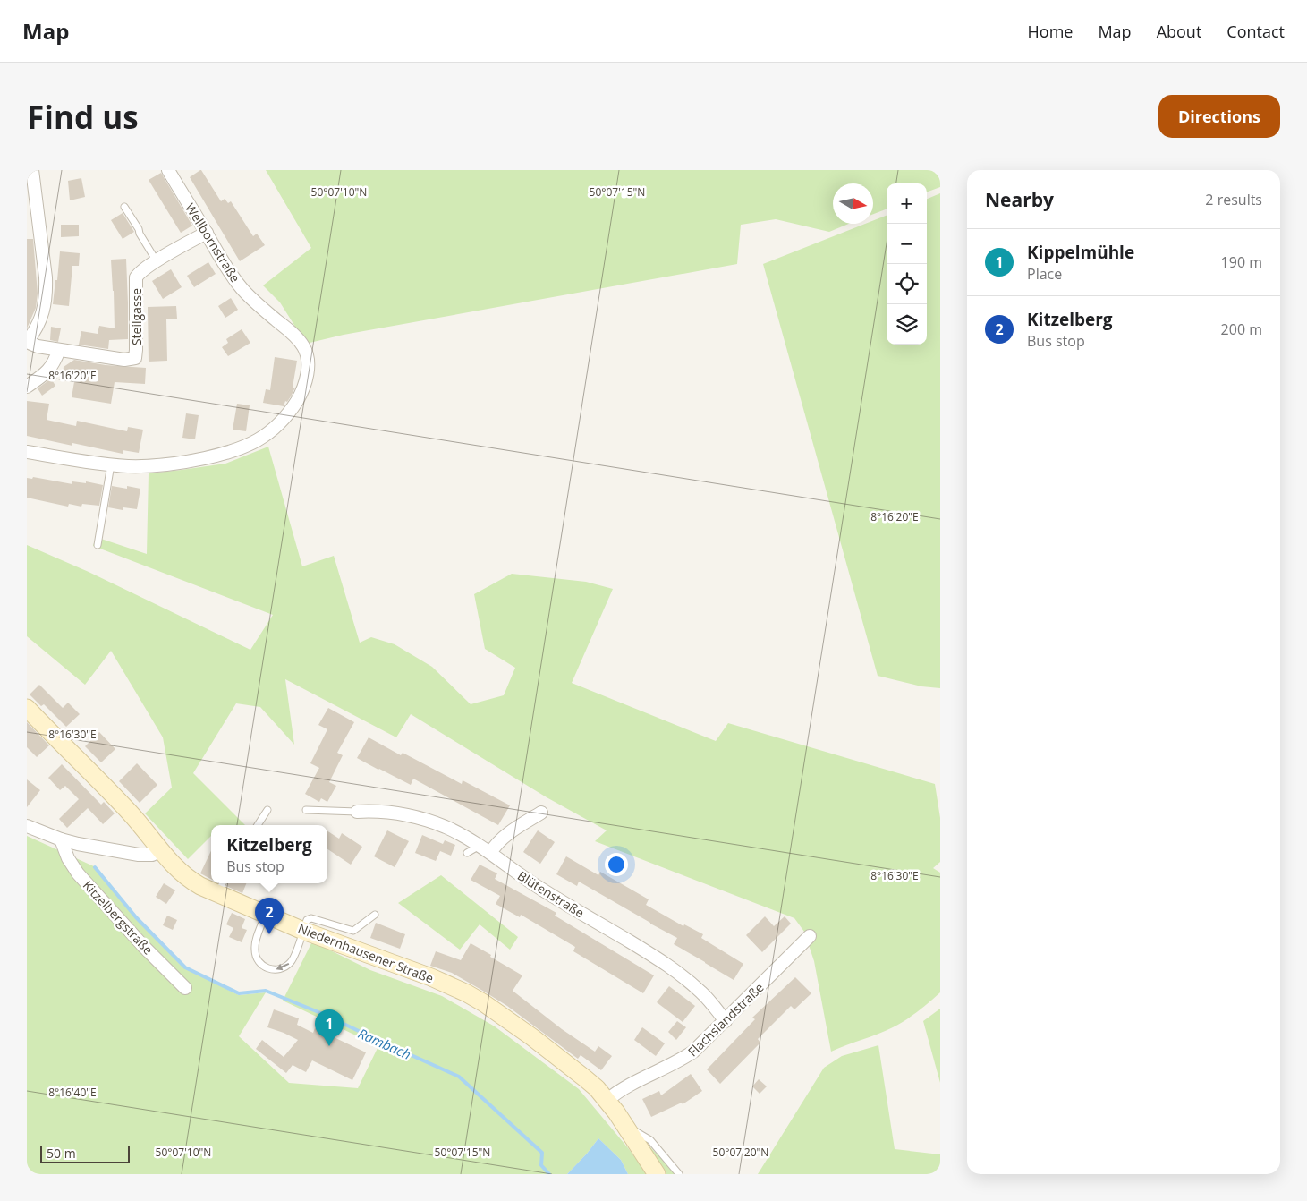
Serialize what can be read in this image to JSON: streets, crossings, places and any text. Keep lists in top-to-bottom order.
{
  "streets": {
    "main road": ["Niedernhausener Straße"],
    "street": [
      "Wellbornstraße",
      "Steilgasse",
      "Blütenstraße",
      "Kitzelbergstraße",
      "Flachslandstraße"
    ]
  },
  "crossings": [
    ["Wellbornstraße", "Steilgasse"],
    ["Blütenstraße", "Flachslandstraße"],
    ["Niedernhausener Straße", "Flachslandstraße"]
  ],
  "water": ["Rambach"],
  "scale_bar": "50 m",
  "north": "right",
  "page": {
    "header": "Map",
    "nav": [
      "Home",
      "Map",
      "About",
      "Contact"
    ],
    "buttons": "Directions",
    "title": "Find us",
    "heading": ["Nearby", "2 results"],
    "map_buttons": ["+", "−"],
    "list": [
      {
        "mark": "1",
        "name": "Kippelmühle",
        "note": "Place",
        "value": "190 m"
      },
      {
        "mark": "2",
        "name": "Kitzelberg",
        "note": "Bus stop",
        "value": "200 m"
      }
    ],
    "popup": ["Kitzelberg", "Bus stop"],
    "pins": ["2", "1"],
    "scale": "50 m"
  },
  "coordinates": [
    "50°07'10\"N",
    "50°07'15\"N",
    "8°16'20\"E",
    "8°16'30\"E",
    "8°16'40\"E",
    "50°07'20\"N"
  ]
}
